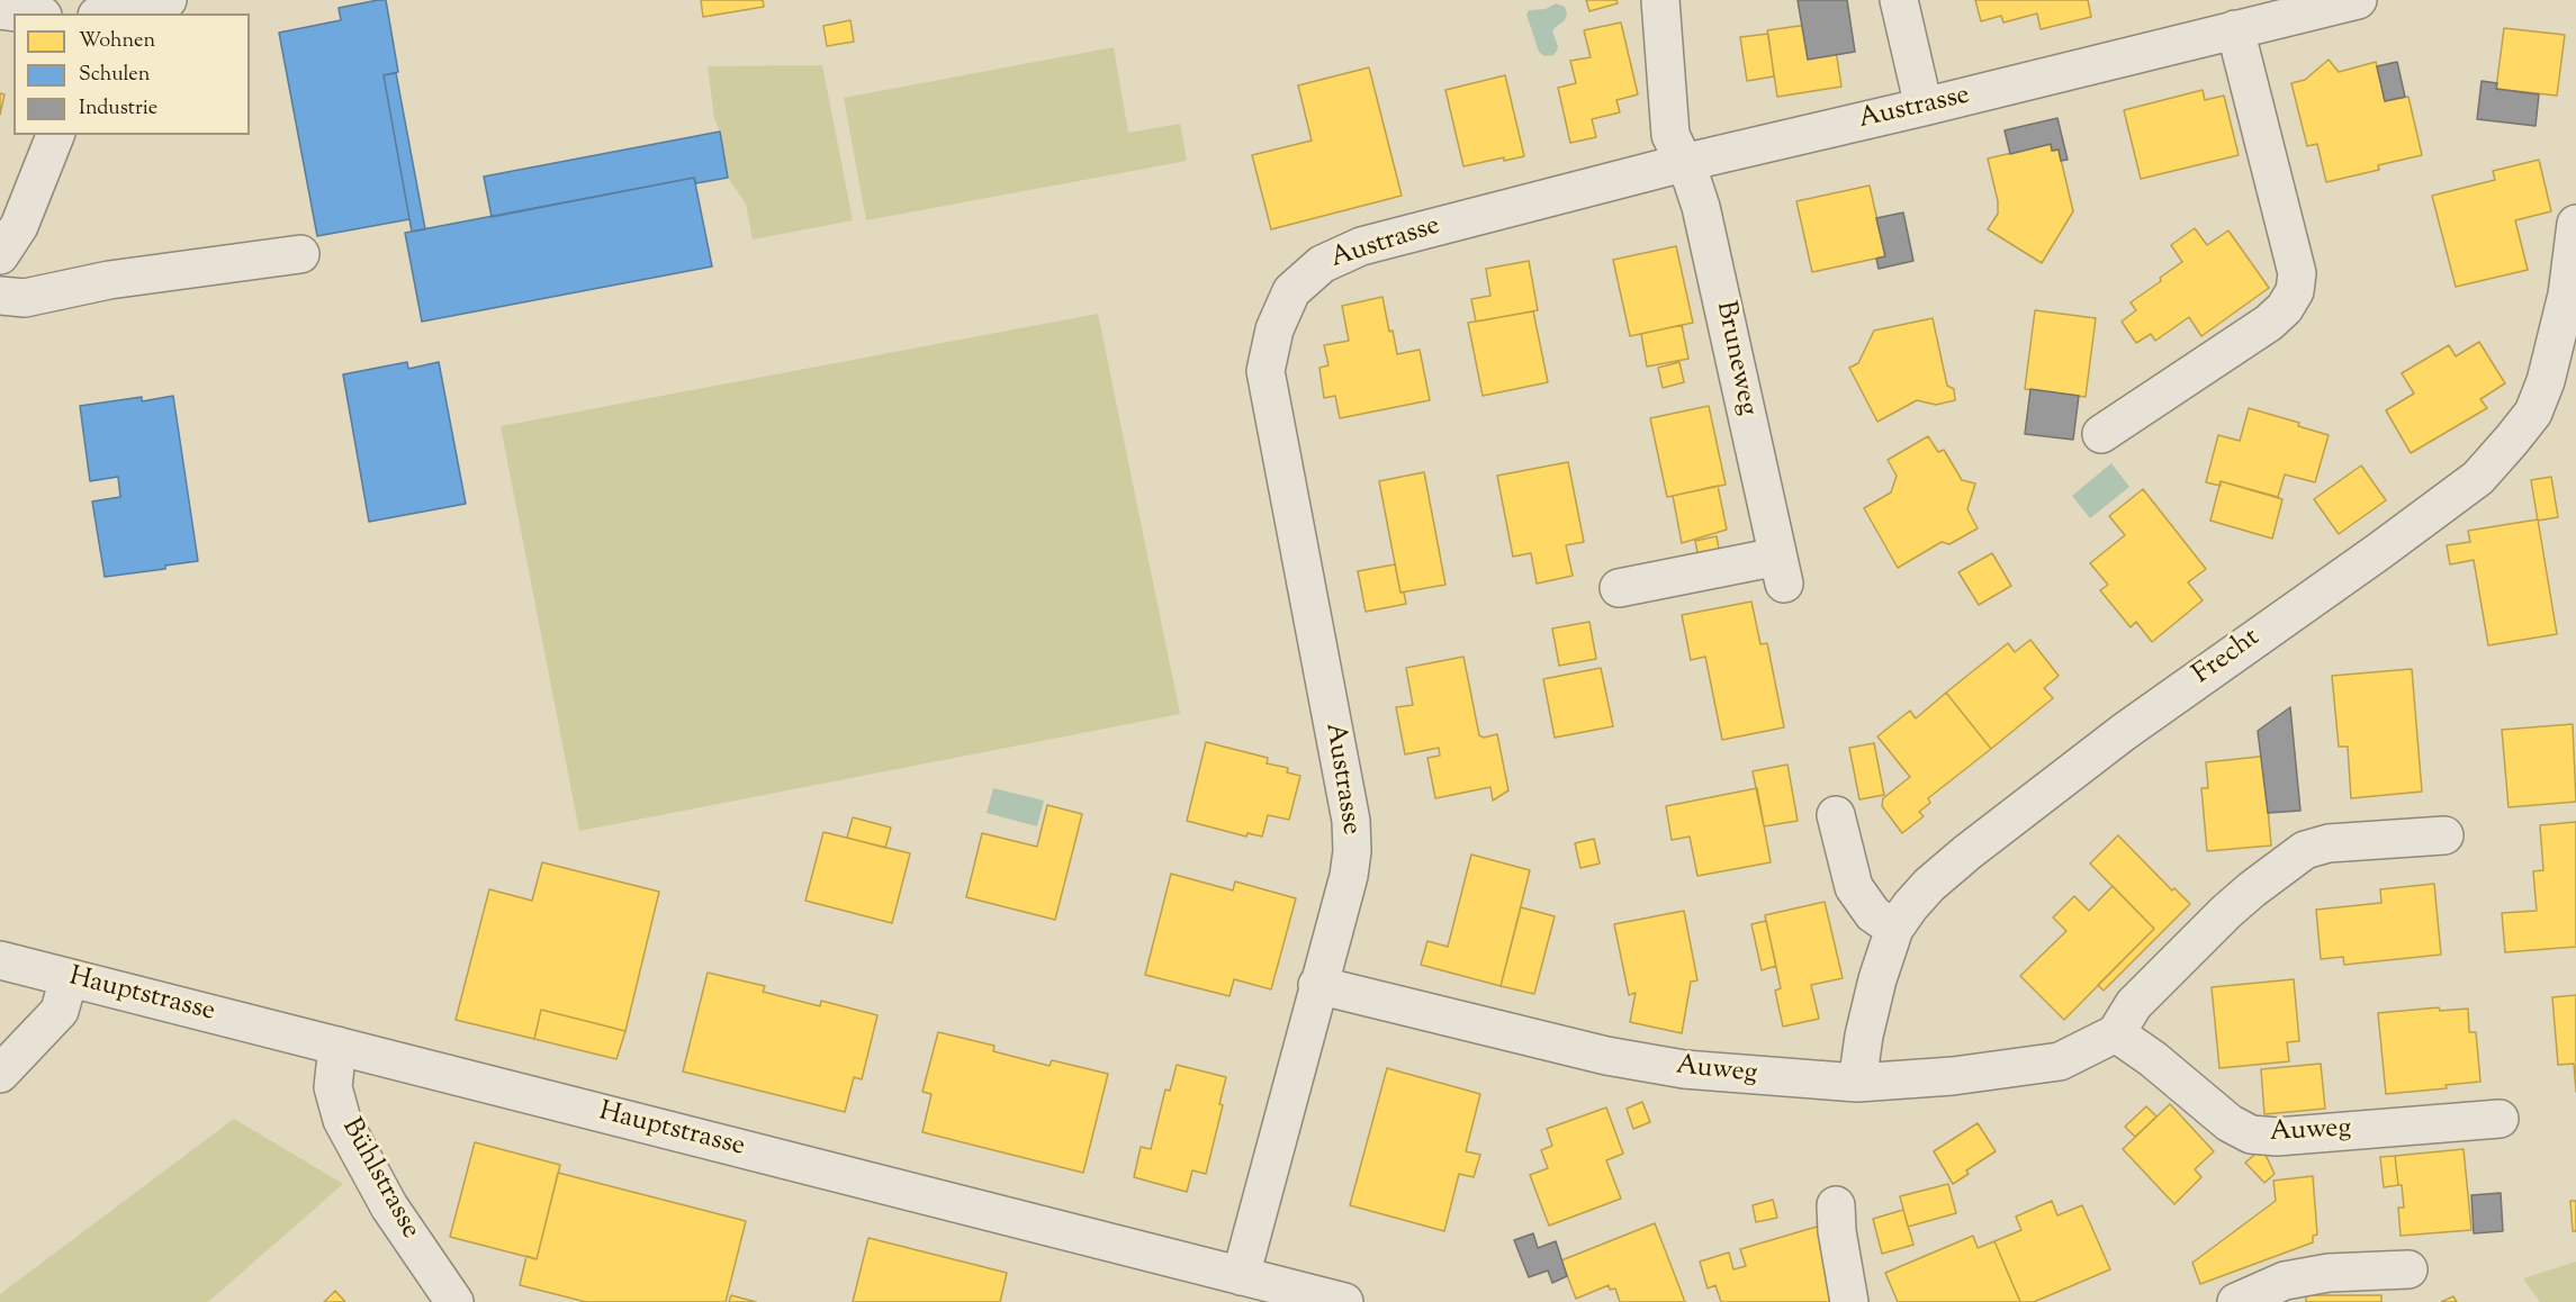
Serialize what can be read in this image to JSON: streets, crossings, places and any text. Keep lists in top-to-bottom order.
{
  "streets": {
    "street": [
      "Austrasse",
      "Bruneweg",
      "Frecht",
      "Hauptstrasse",
      "Auweg",
      "Bühlstrasse"
    ]
  },
  "crossings": [
    ["Austrasse", "Bruneweg"],
    ["Austrasse", "Hauptstrasse"],
    ["Austrasse", "Auweg"],
    ["Frecht", "Auweg"],
    ["Hauptstrasse", "Bühlstrasse"]
  ],
  "legend": ["Wohnen", "Schulen", "Industrie"]
}
